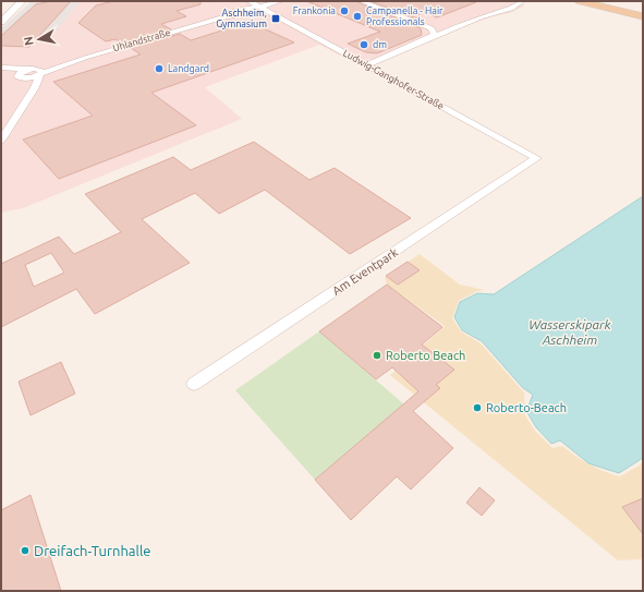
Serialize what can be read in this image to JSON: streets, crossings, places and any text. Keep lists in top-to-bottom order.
{
  "streets": {
    "street": ["Uhlandstraße", "Ludwig-Ganghofer-Straße", "Am Eventpark"]
  },
  "crossings": [
    ["Uhlandstraße", "Ludwig-Ganghofer-Straße"],
    ["Ludwig-Ganghofer-Straße", "Am Eventpark"]
  ],
  "water": ["Wasserskipark Aschheim"],
  "places": {
    "other": [
      "Frankonia",
      "Campanella - Hair Professionals",
      "dm",
      "Landgard",
      "Roberto Beach",
      "Roberto-Beach",
      "Dreifach-Turnhalle"
    ],
    "transit": ["Aschheim, Gymnasium"]
  },
  "north": "left"
}
